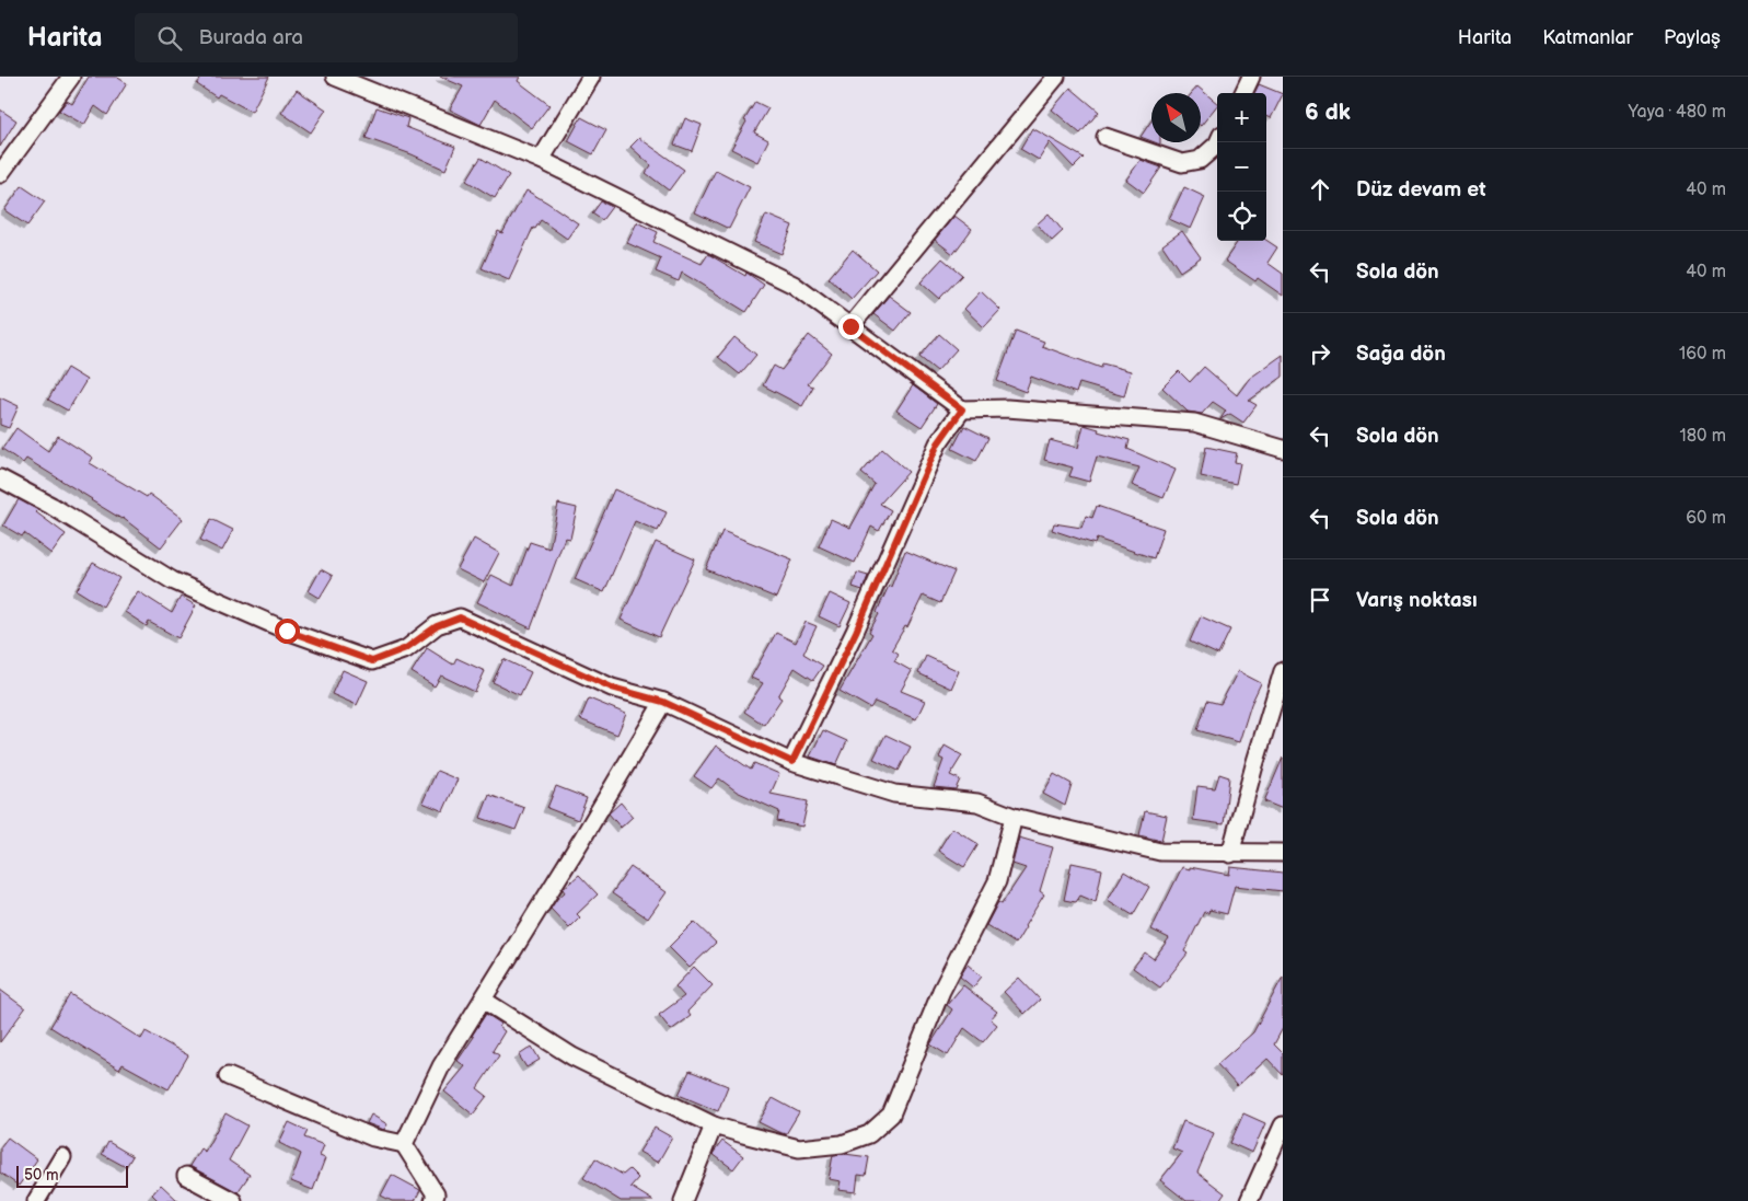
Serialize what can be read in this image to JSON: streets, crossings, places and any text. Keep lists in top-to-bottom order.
{
  "scale_bar": "50 m",
  "north": "top left",
  "page": {
    "header": "Harita",
    "search": "Burada ara",
    "nav": ["Harita", "Katmanlar", "Paylaş"],
    "heading": ["6 dk", "Yaya · 480 m"],
    "map_buttons": ["+", "−"],
    "list": [
      ["Düz devam et", "40 m"],
      ["Sola dön", "40 m"],
      ["Sağa dön", "160 m"],
      ["Sola dön", "180 m"],
      ["Sola dön", "60 m"],
      "Varış noktası"
    ],
    "scale": "50 m"
  }
}
